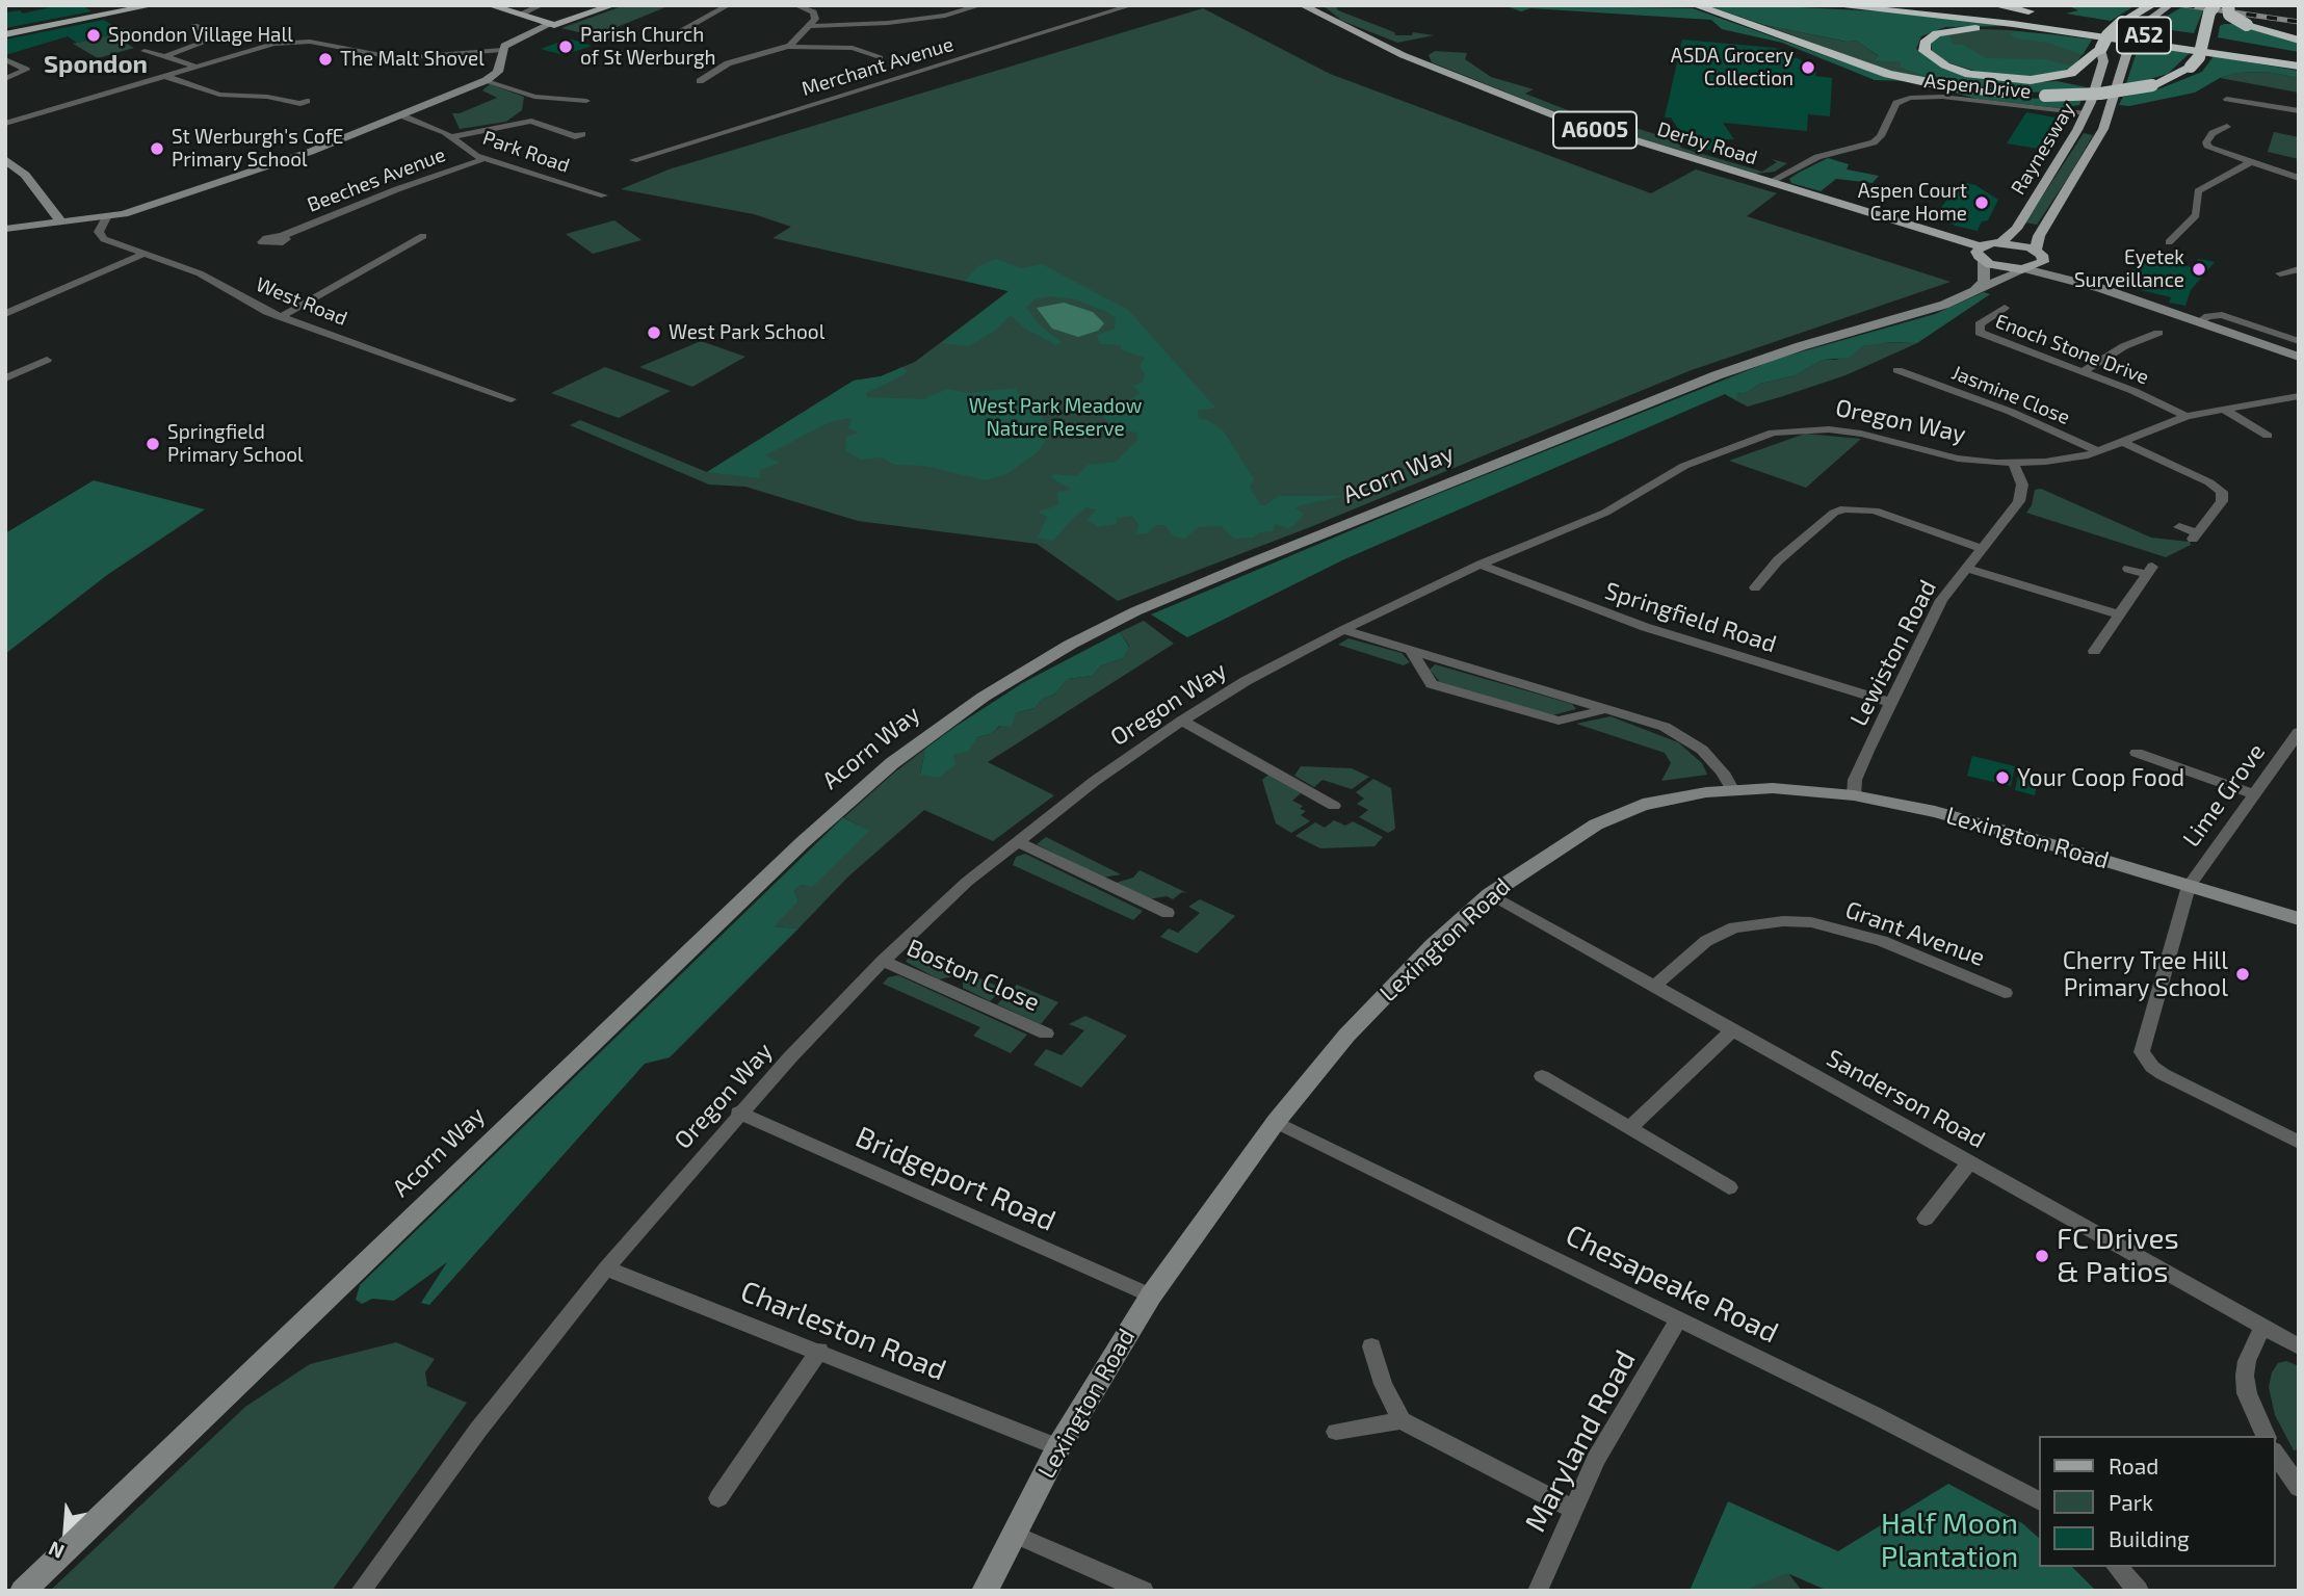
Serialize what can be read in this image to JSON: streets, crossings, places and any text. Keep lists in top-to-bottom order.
{
  "streets": {
    "highway": ["A52"],
    "main road": ["A6005", "Derby Road", "Raynesway"],
    "street": [
      "Merchant Avenue",
      "Aspen Drive",
      "Park Road",
      "Beeches Avenue",
      "West Road",
      "Enoch Stone Drive",
      "Jasmine Close",
      "Oregon Way",
      "Acorn Way",
      "Springfield Road",
      "Lewiston Road",
      "Lime Grove",
      "Lexington Road",
      "Grant Avenue",
      "Boston Close",
      "Sanderson Road",
      "Bridgeport Road",
      "Chesapeake Road",
      "Charleston Road",
      "Maryland Road"
    ]
  },
  "crossings": [
    ["Aspen Drive", "Derby Road"],
    ["Aspen Drive", "Raynesway"],
    ["A6005", "Derby Road"],
    ["A6005", "Raynesway"],
    ["Park Road", "Beeches Avenue"],
    ["Enoch Stone Drive", "Oregon Way"],
    ["Jasmine Close", "Oregon Way"],
    ["Oregon Way", "Springfield Road"],
    ["Oregon Way", "Lewiston Road"],
    ["Oregon Way", "Boston Close"],
    ["Oregon Way", "Bridgeport Road"],
    ["Oregon Way", "Charleston Road"],
    ["Springfield Road", "Lewiston Road"],
    ["Lewiston Road", "Lexington Road"],
    ["Lime Grove", "Lexington Road"],
    ["Lexington Road", "Sanderson Road"],
    ["Lexington Road", "Bridgeport Road"],
    ["Lexington Road", "Chesapeake Road"],
    ["Lexington Road", "Charleston Road"],
    ["Grant Avenue", "Sanderson Road"],
    ["Chesapeake Road", "Maryland Road"]
  ],
  "districts": ["Spondon"],
  "parks": ["West Park Meadow Nature Reserve", "Half Moon Plantation"],
  "places": [
    "Spondon Village Hall",
    "Parish Church of St Werburgh",
    "The Malt Shovel",
    "ASDA Grocery Collection",
    "St Werburgh's CofE Primary School",
    "Aspen Court Care Home",
    "Eyetek Surveillance",
    "West Park School",
    "Springfield Primary School",
    "Your Coop Food",
    "Cherry Tree Hill Primary School",
    "FC Drives & Patios"
  ],
  "legend": ["Road", "Park", "Building"],
  "north": "bottom left"
}
